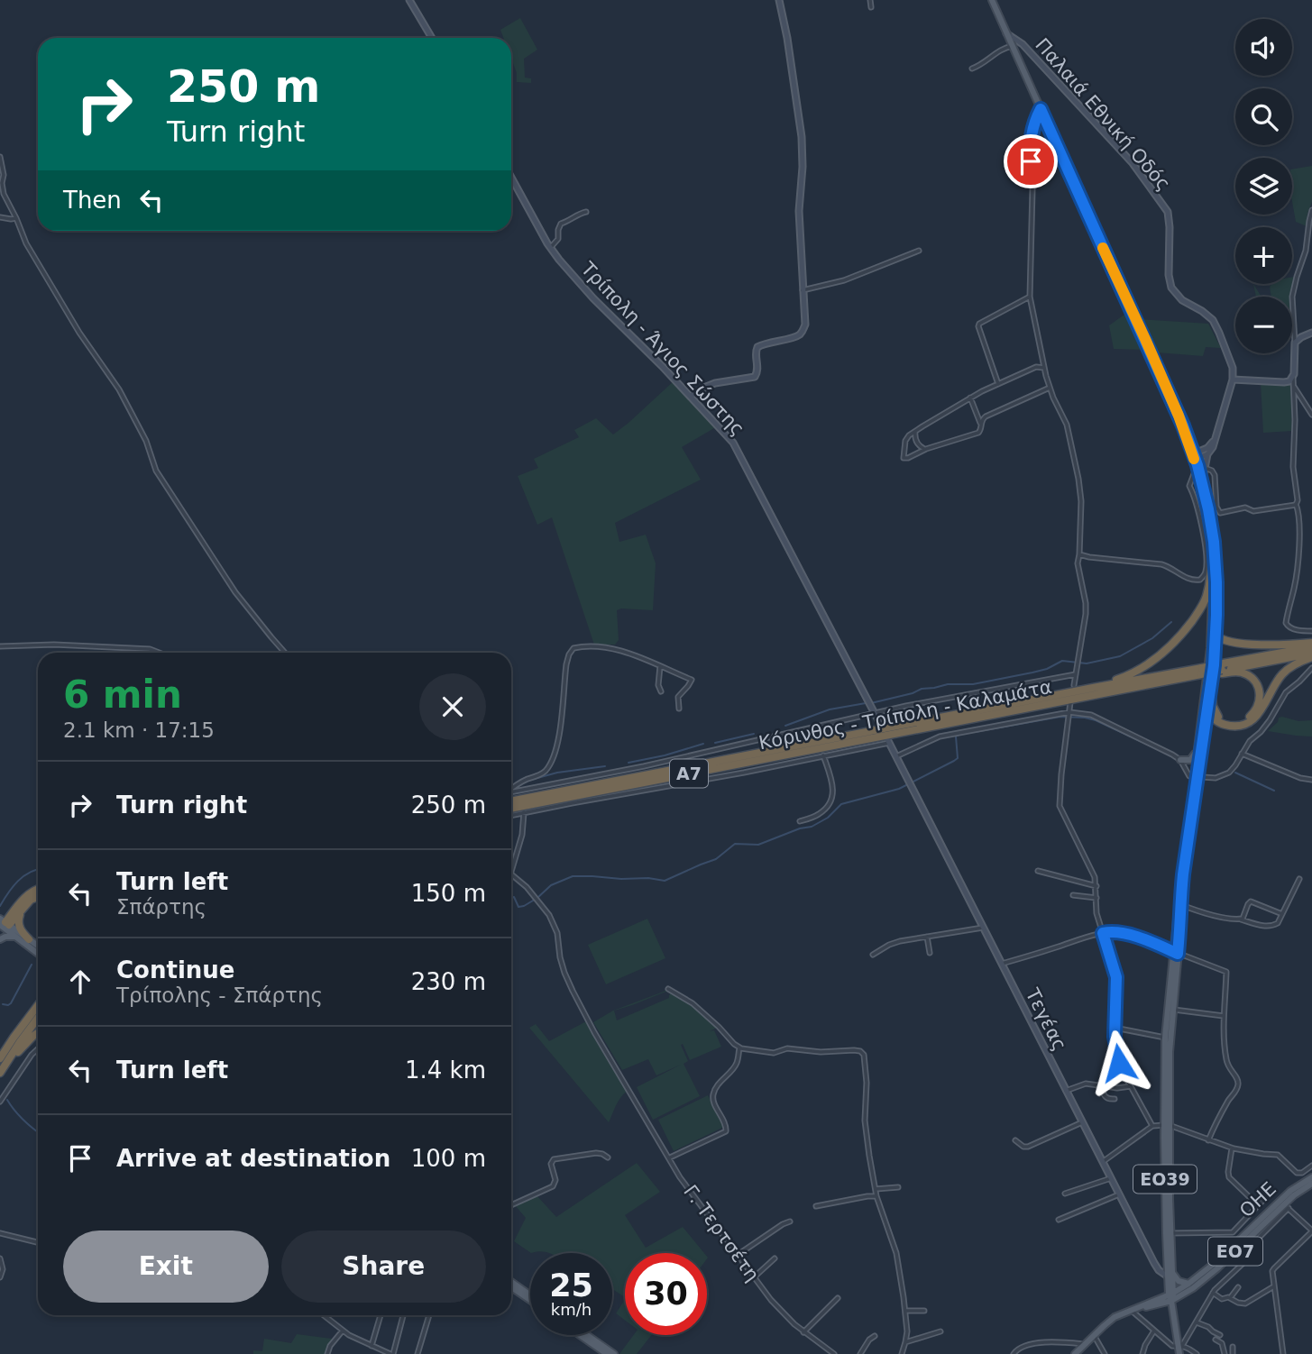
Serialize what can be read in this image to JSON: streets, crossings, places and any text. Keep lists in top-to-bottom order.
{
  "streets": {
    "highway": ["Κόρινθος - Τρίπολη - Καλαμάτα", "Α7"],
    "main road": [
      "Παλαιά Εθνική Οδός",
      "Τρίπολη - Άγιος Σώστης",
      "Τεγέας",
      "ΕΟ39",
      "ΟΗΕ",
      "ΕΟ7"
    ],
    "street": ["Γ. Τερτσέτη"]
  },
  "crossings": [
    ["Παλαιά Εθνική Οδός", "ΕΟ39"],
    ["Τεγέας", "ΕΟ39"],
    ["ΕΟ39", "ΟΗΕ"],
    ["ΕΟ39", "ΕΟ7"],
    ["ΟΗΕ", "ΕΟ7"]
  ],
  "page": {
    "map_buttons": ["+", "−"],
    "turn": ["250 m", "Turn right"],
    "then": "Then",
    "heading": ["6 min", "2.1 km · 17:15"],
    "list": [
      {
        "name": "Turn right",
        "value": "250 m"
      },
      {
        "name": "Turn left",
        "note": "Σπάρτης",
        "value": "150 m"
      },
      {
        "name": "Continue",
        "note": "Τρίπολης - Σπάρτης",
        "value": "230 m"
      },
      {
        "name": "Turn left",
        "value": "1.4 km"
      },
      {
        "name": "Arrive at destination",
        "value": "100 m"
      }
    ],
    "buttons": ["Exit", "Share"],
    "speed": "25 km/h",
    "limit": "30"
  }
}
